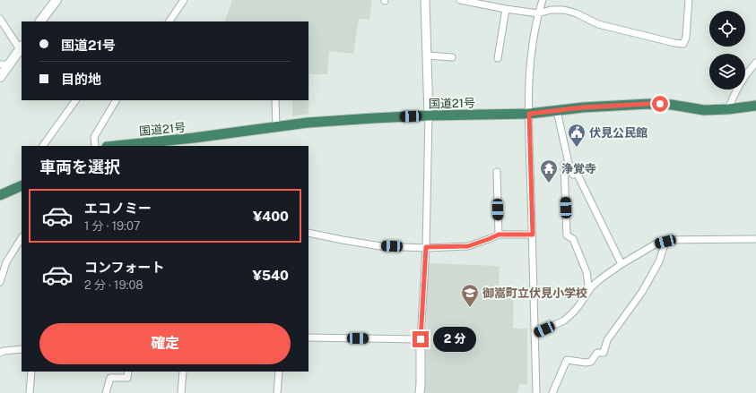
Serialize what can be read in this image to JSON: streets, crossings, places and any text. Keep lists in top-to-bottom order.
{
  "streets": {
    "highway": ["国道21号"]
  },
  "places": {
    "public building": ["伏見公民館"],
    "temple": ["浄覚寺"],
    "school or university": ["御嵩町立伏見小学校"]
  },
  "page": {
    "banner": ["国道21号", "目的地"],
    "heading": "車両を選択",
    "list": [
      {
        "name": "エコノミー",
        "note": "1 分 · 19:07",
        "value": "¥400"
      },
      {
        "name": "コンフォート",
        "note": "2 分 · 19:08",
        "value": "¥540"
      }
    ],
    "buttons": "確定",
    "bubble": "2 分"
  }
}
